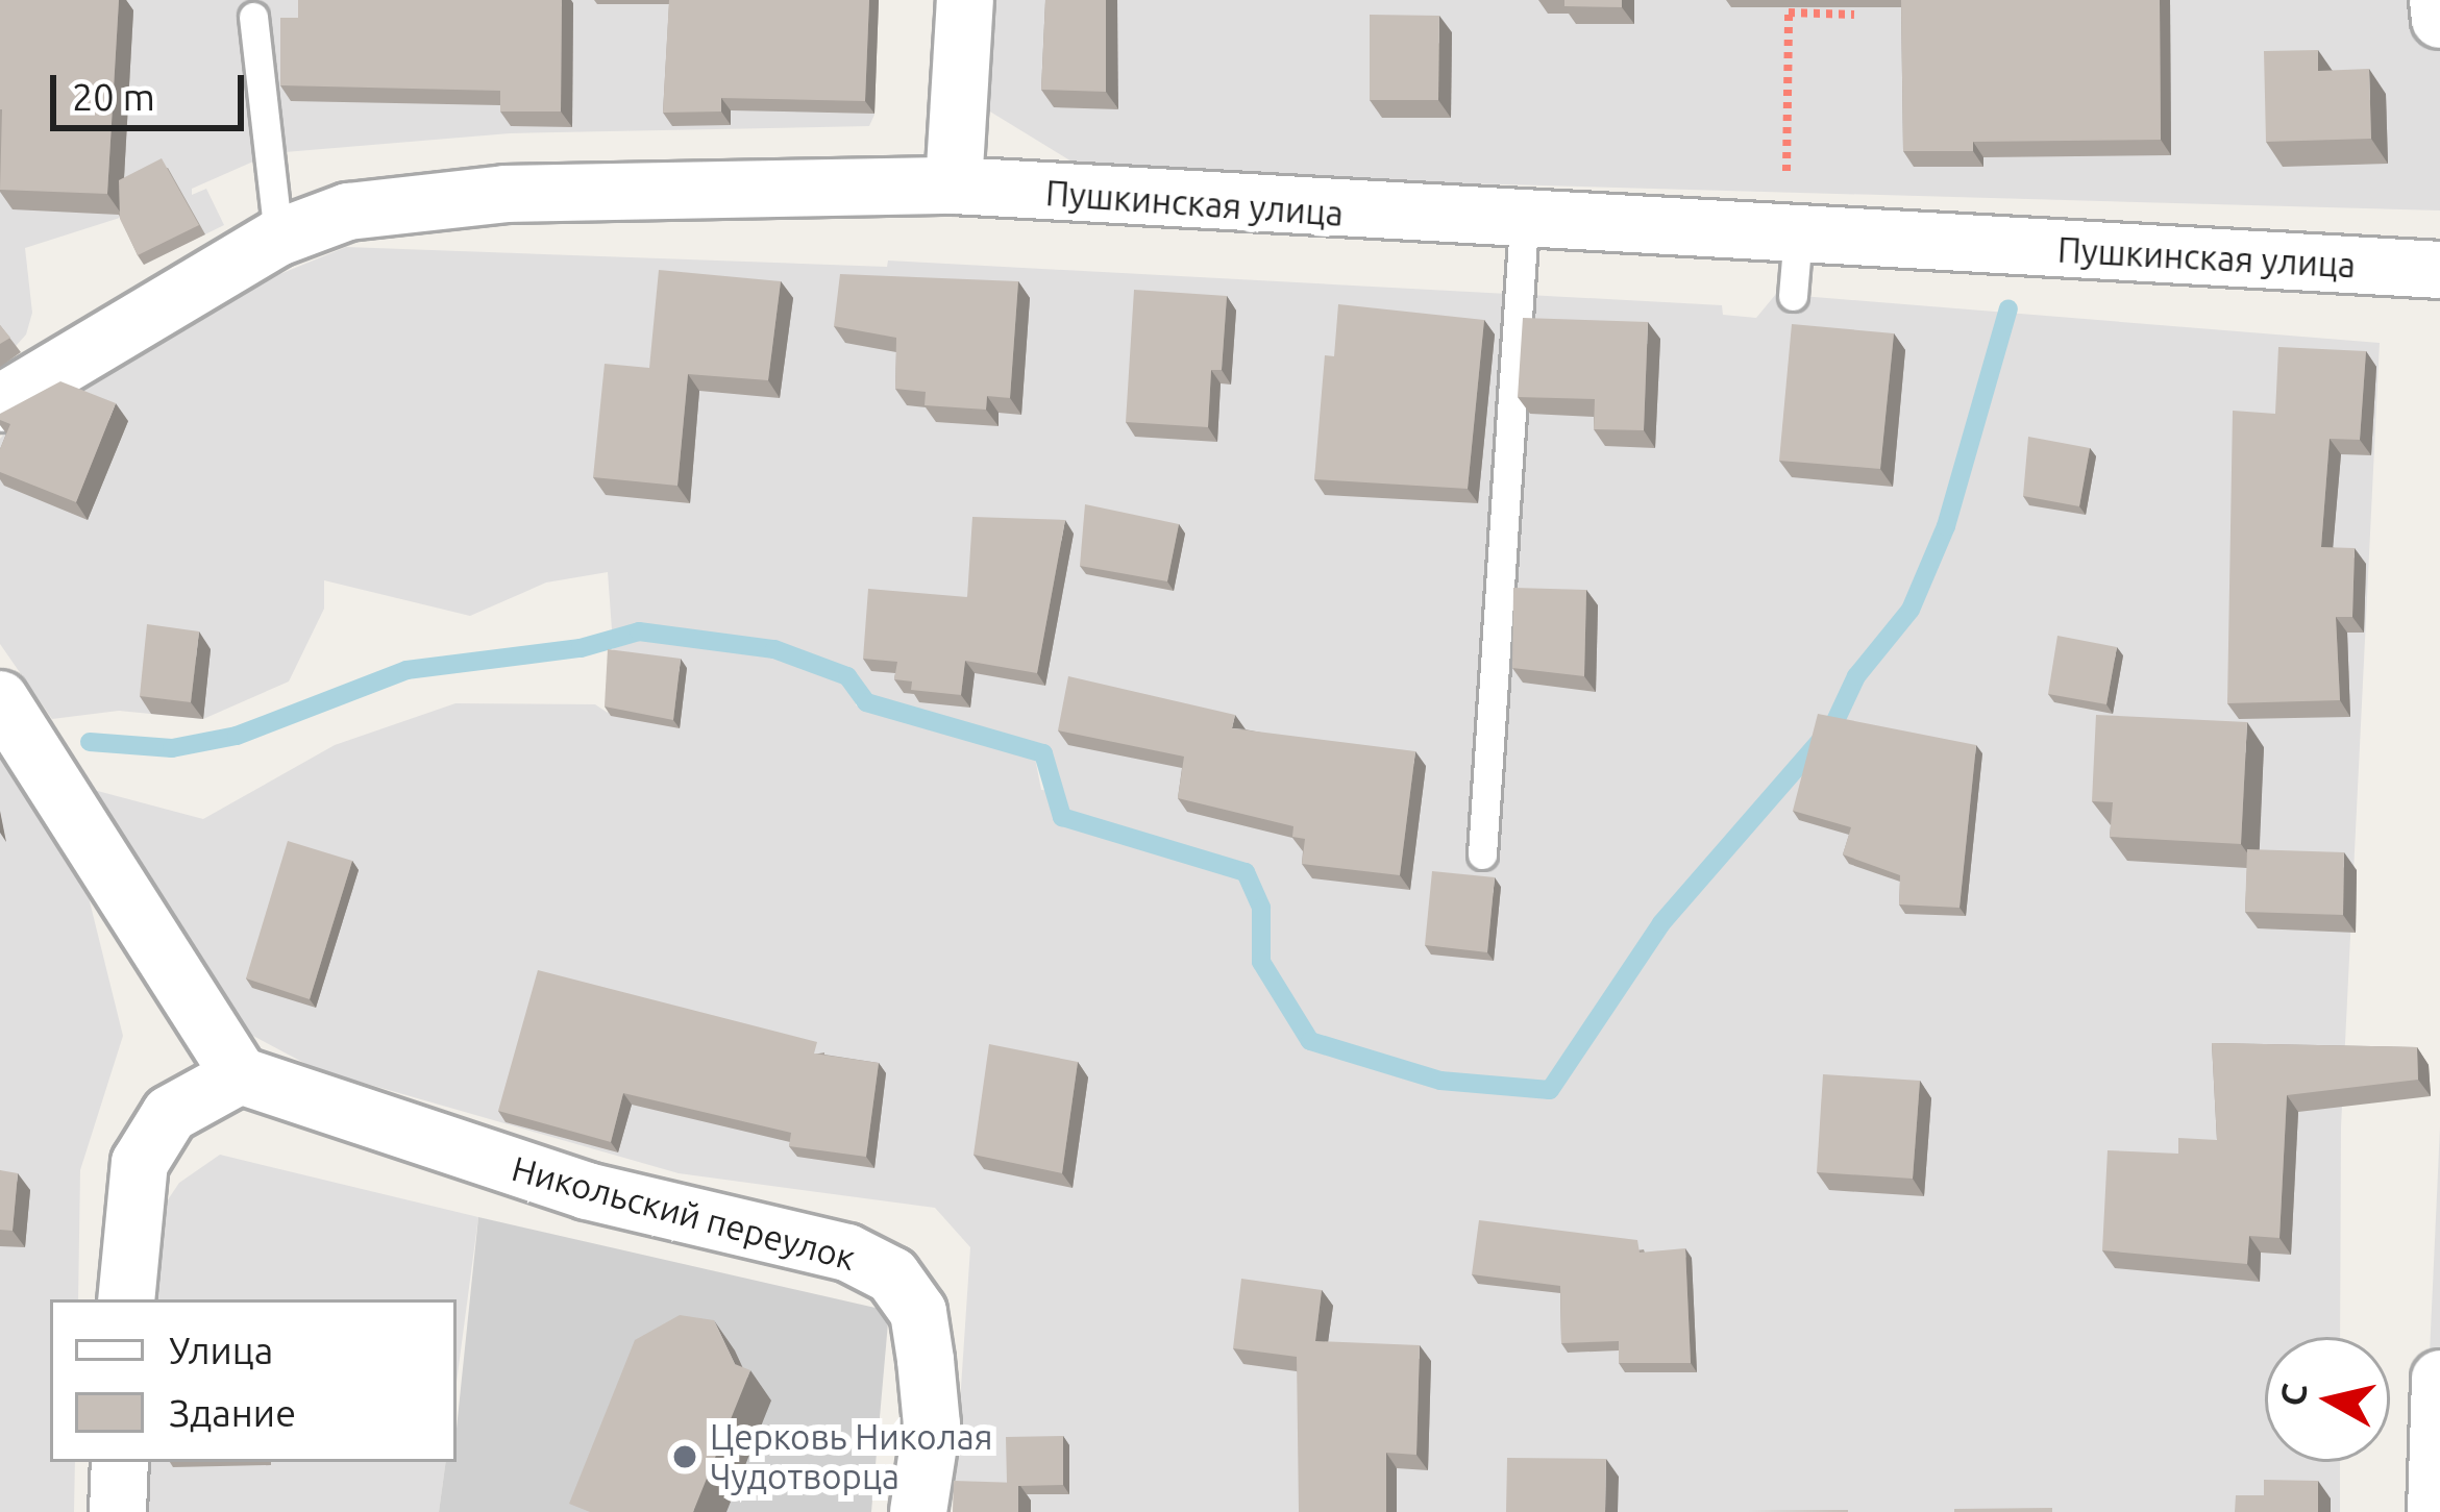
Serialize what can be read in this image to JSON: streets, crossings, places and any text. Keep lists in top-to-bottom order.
{
  "streets": {
    "street": ["Пушкинская улица", "Никольский переулок"]
  },
  "places": ["Церковь Николая Чудотворца"],
  "legend": ["Улица", "Здание"],
  "scale_bar": "20 m",
  "north": "left"
}
